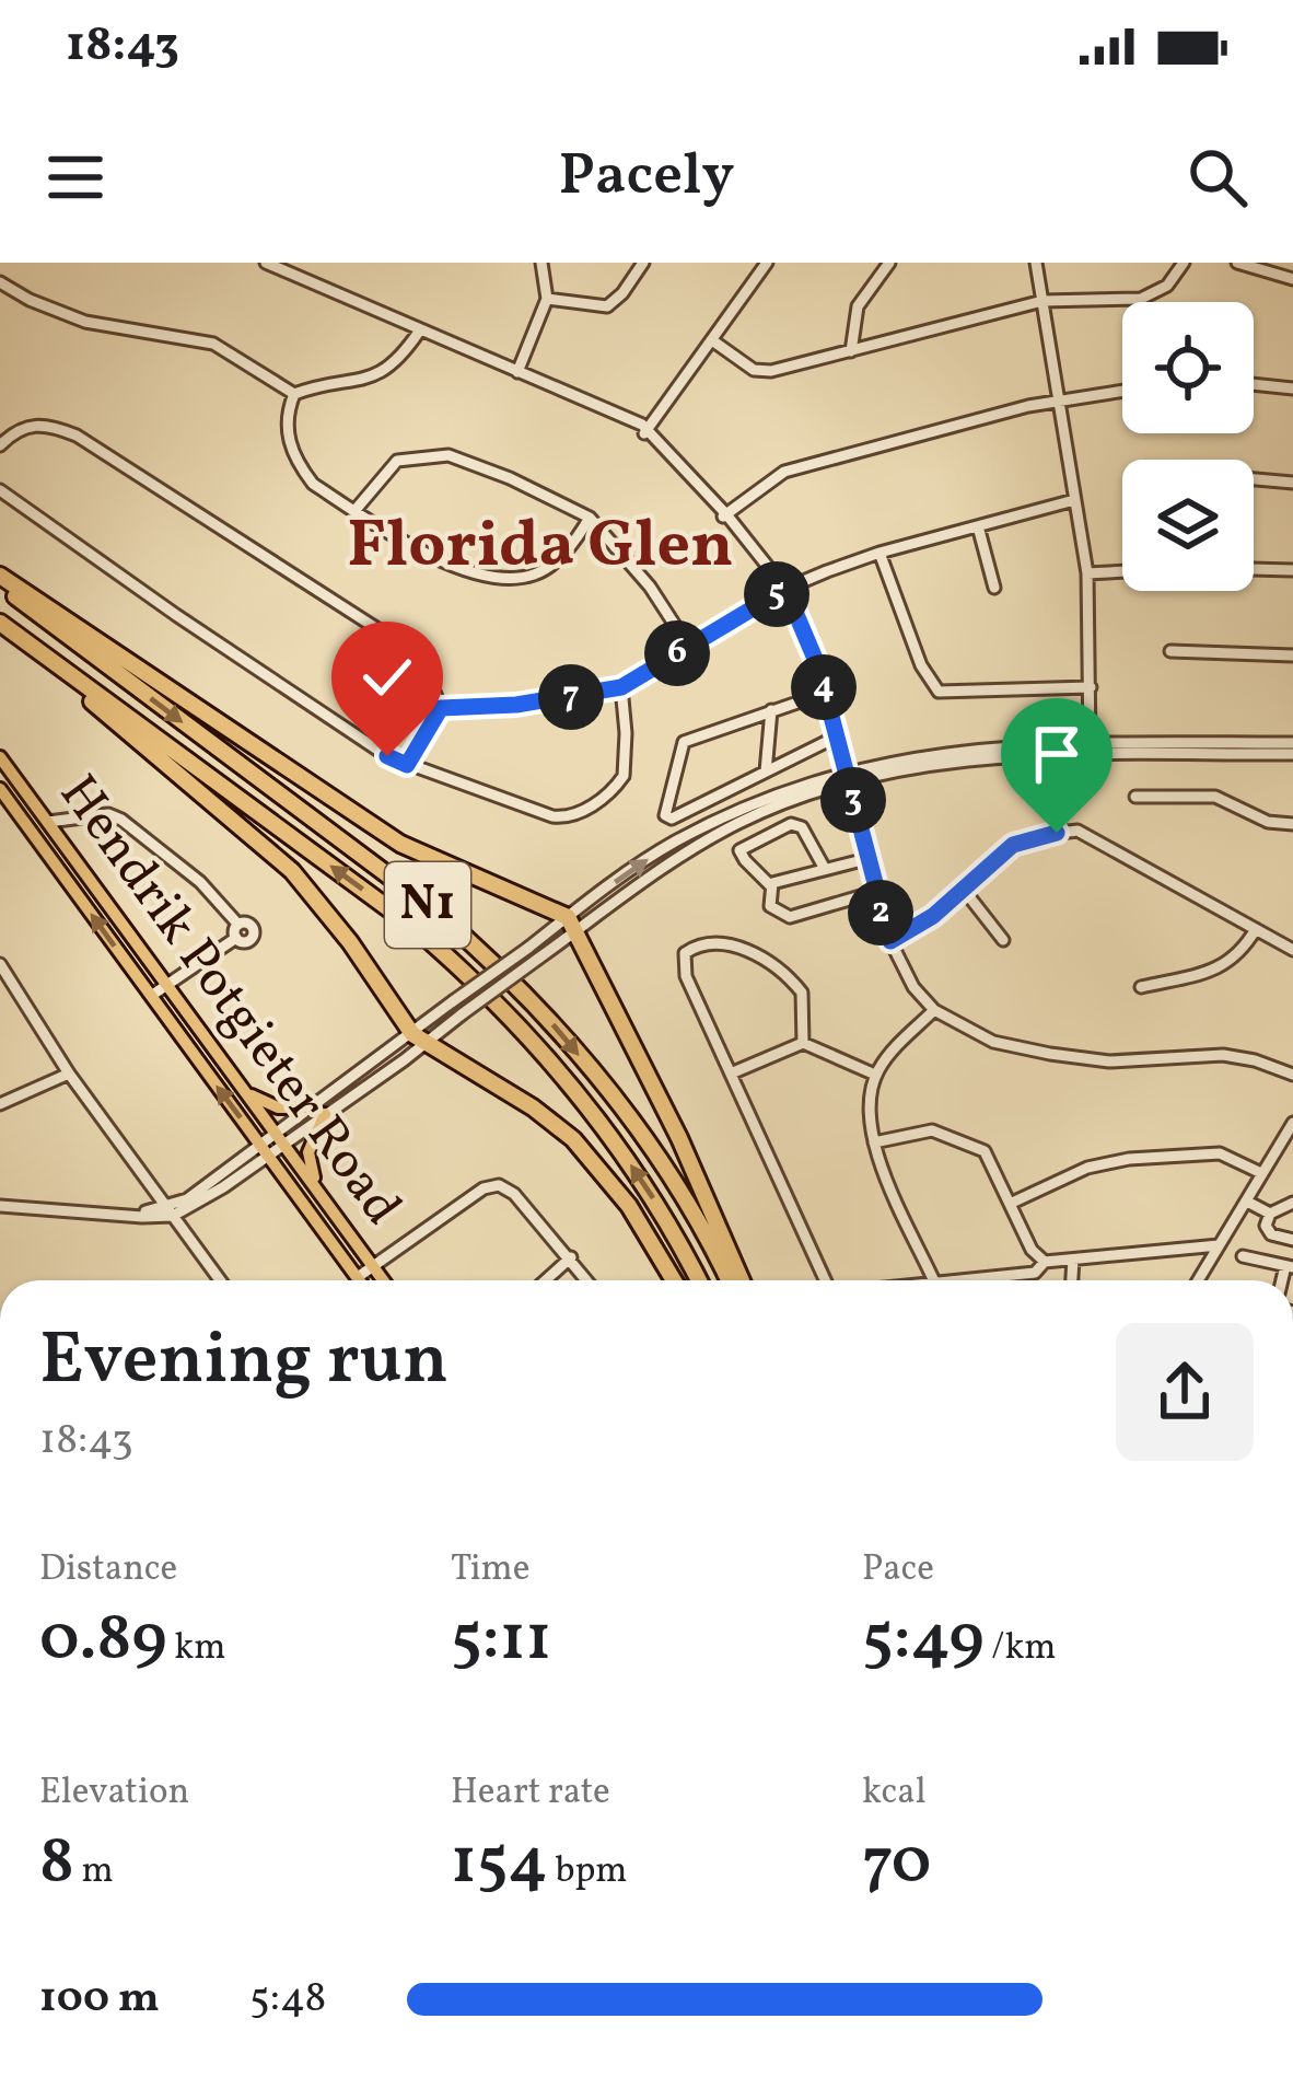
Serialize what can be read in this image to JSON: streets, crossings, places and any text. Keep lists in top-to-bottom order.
{
  "streets": {
    "highway": ["N1"],
    "main road": ["Hendrik Potgieter Road"]
  },
  "districts": ["Florida Glen"],
  "page": {
    "status": "18:43",
    "header": "Pacely",
    "pins": [
      "5",
      "6",
      "4",
      "7",
      "3",
      "2"
    ],
    "heading": ["Evening run", "18:43"],
    "stats": [
      ["Distance", "0.89 km"],
      ["Time", "5:11"],
      ["Pace", "5:49 /km"],
      ["Elevation", "8 m"],
      ["Heart rate", "154 bpm"],
      ["kcal", "70"]
    ],
    "list": [
      {
        "name": "100 m",
        "note": "5:48"
      }
    ]
  }
}
